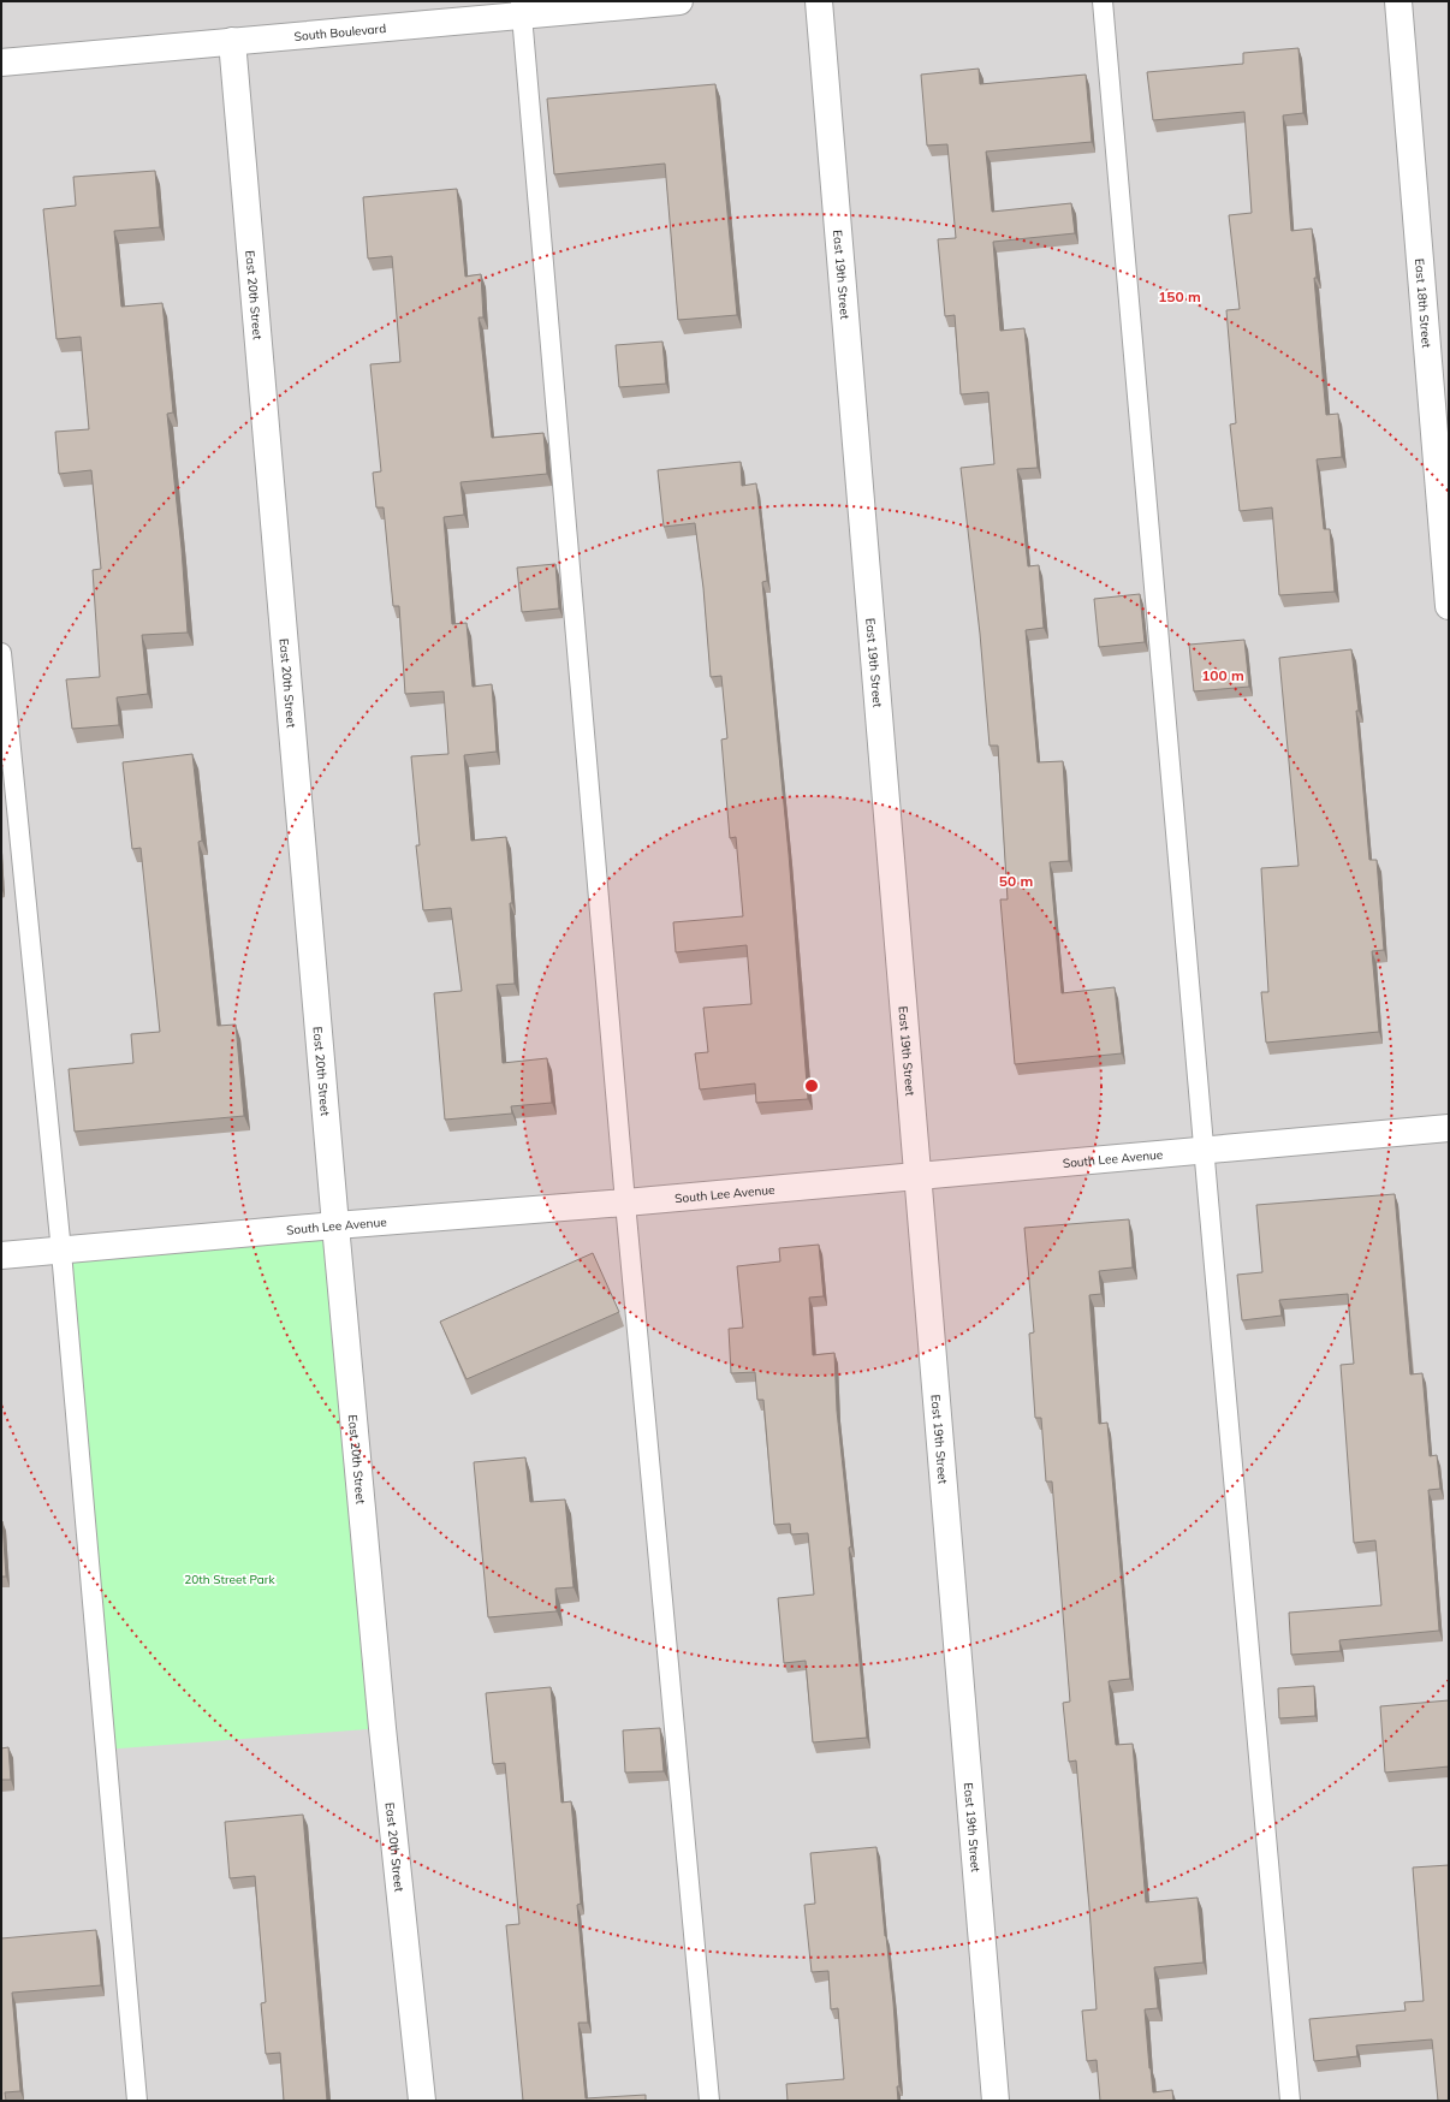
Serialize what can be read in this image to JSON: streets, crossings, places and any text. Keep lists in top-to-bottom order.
{
  "streets": {
    "street": [
      "South Boulevard",
      "East 19th Street",
      "East 20th Street",
      "East 18th Street",
      "South Lee Avenue"
    ]
  },
  "crossings": [
    ["South Boulevard", "East 20th Street"],
    ["East 19th Street", "South Lee Avenue"],
    ["East 20th Street", "South Lee Avenue"]
  ],
  "parks": ["20th Street Park"],
  "rings": ["150 m", "100 m", "50 m"]
}
